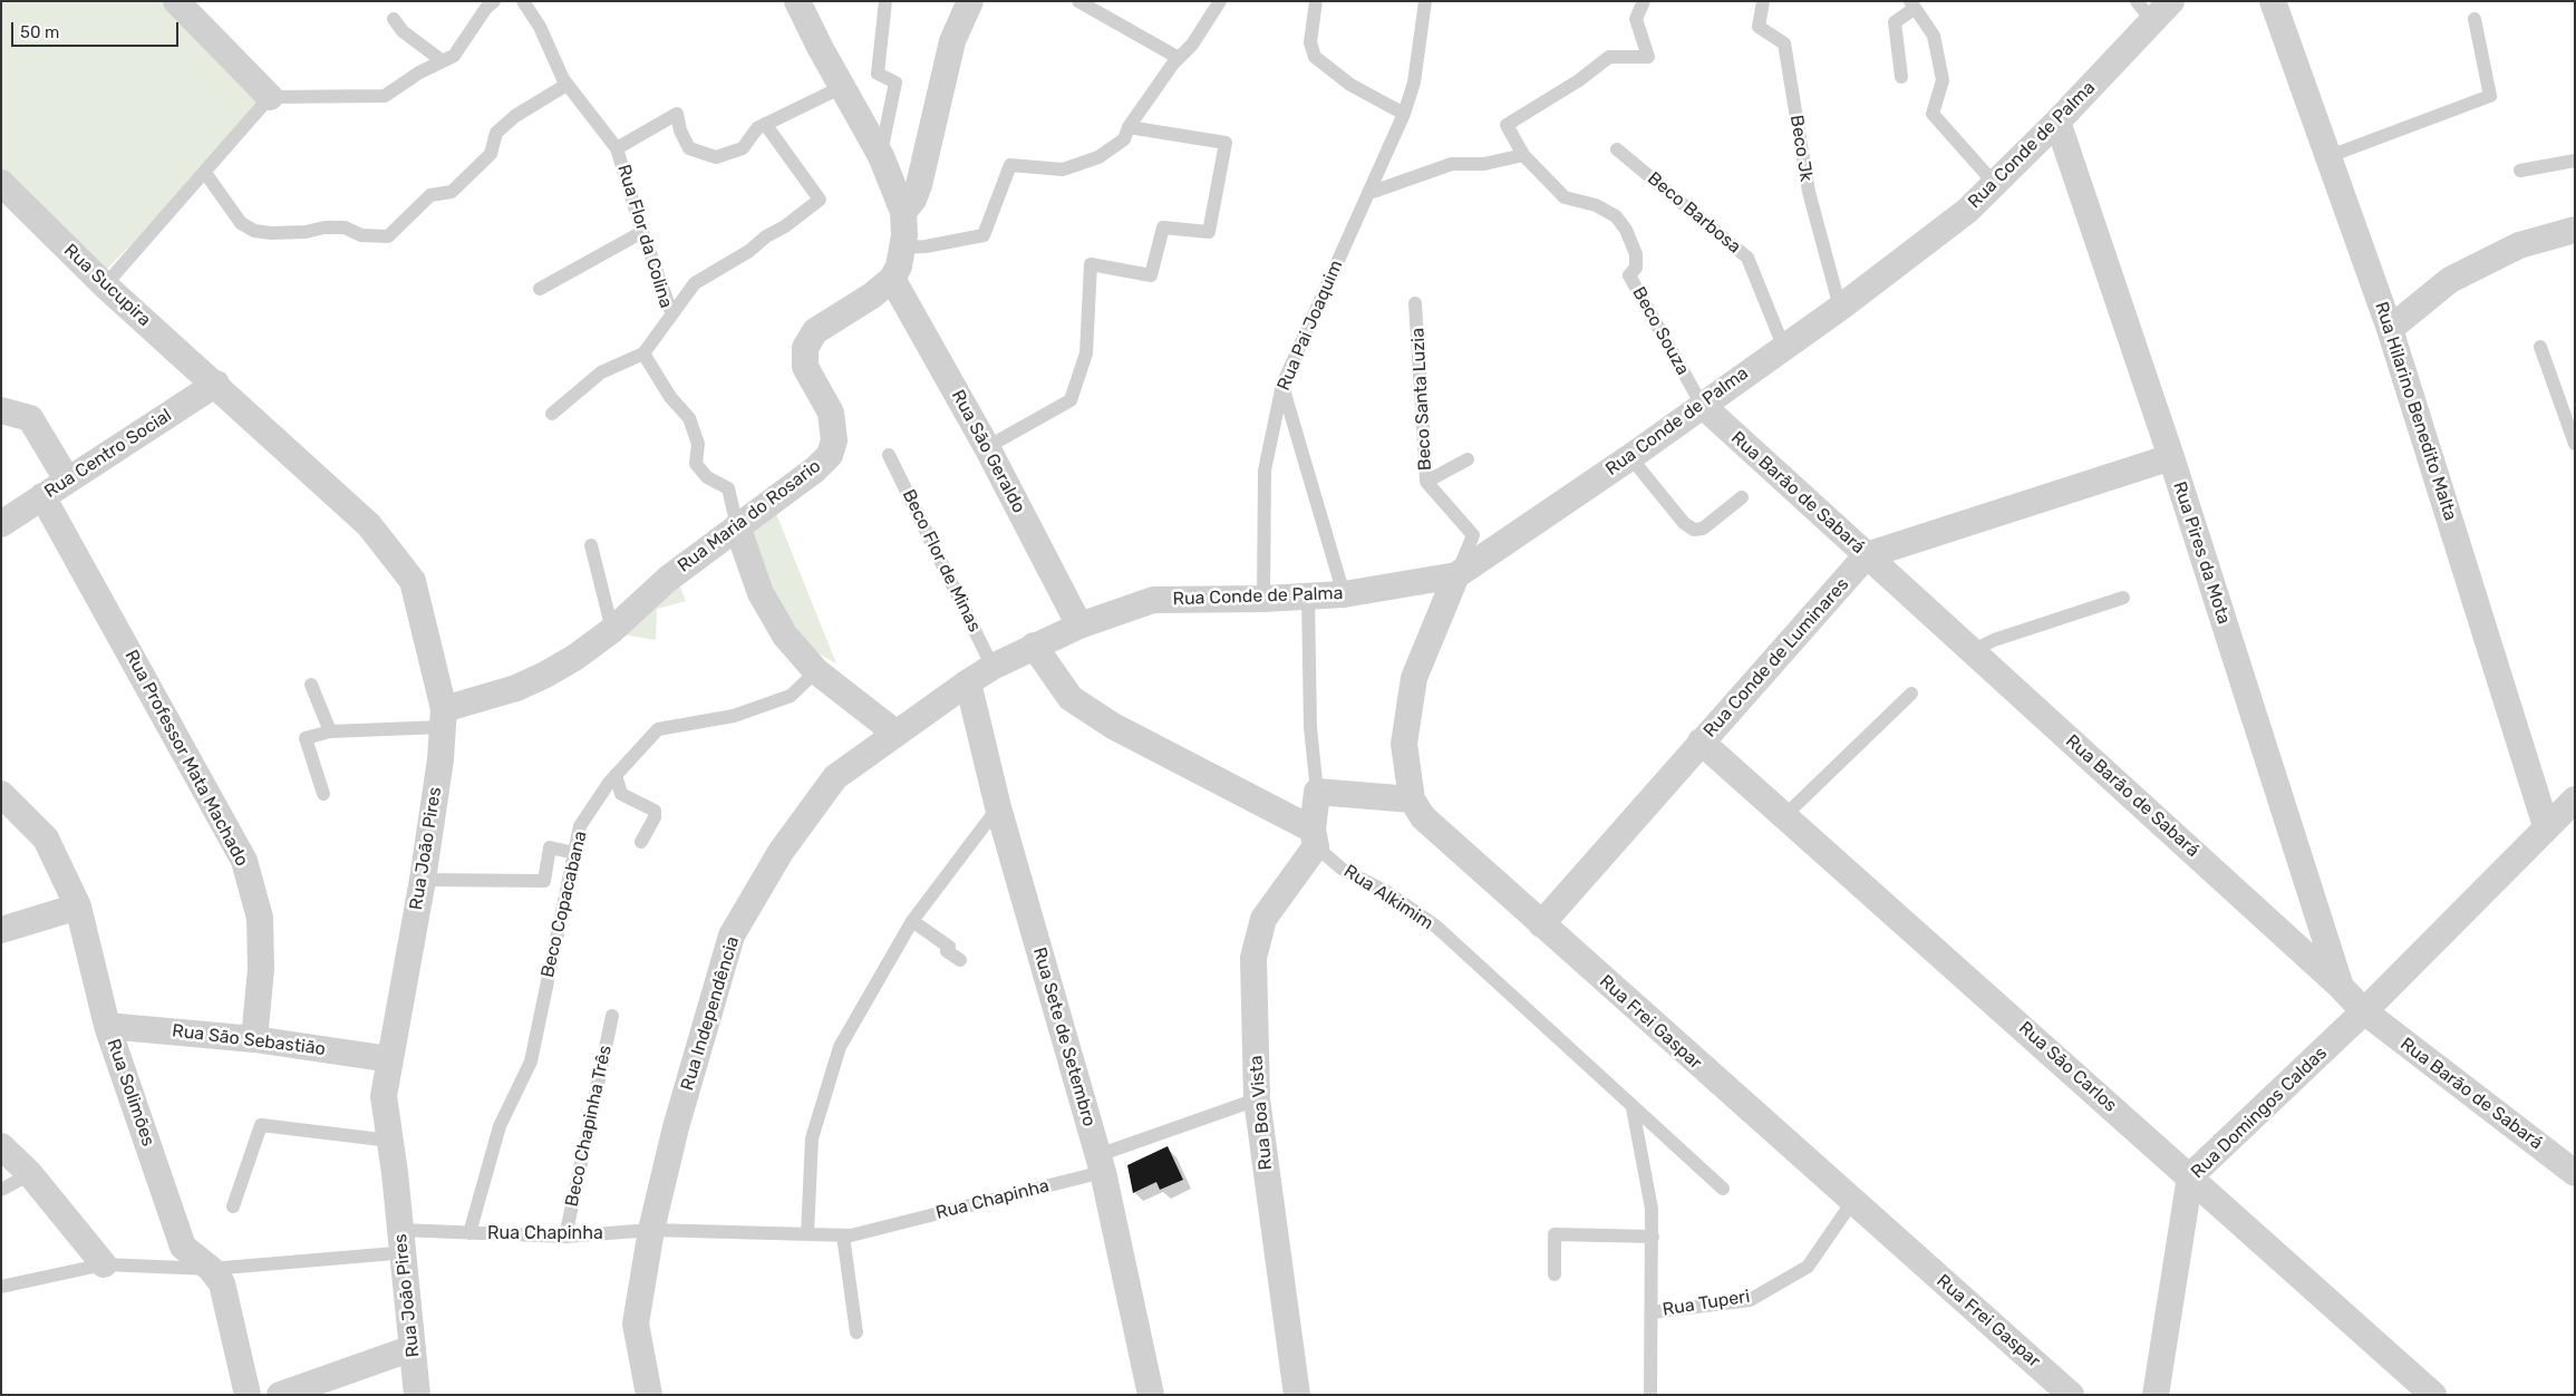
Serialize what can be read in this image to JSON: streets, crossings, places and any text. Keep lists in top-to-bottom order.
{
  "streets": {
    "street": [
      "Rua Conde de Palma",
      "Rua Sucupira",
      "Rua Hilarino Benedito Malta",
      "Rua São Geraldo",
      "Rua Centro Social",
      "Rua Barão de Sabará",
      "Rua Maria do Rosario",
      "Rua Pires da Mota",
      "Rua Conde de Luminares",
      "Rua Professor Mata Machado",
      "Rua João Pires",
      "Rua Alkimim",
      "Rua Independência",
      "Rua Frei Gaspar",
      "Rua Sete de Setembro",
      "Rua São Sebastião",
      "Rua São Carlos",
      "Rua Solimões",
      "Rua Boa Vista",
      "Rua Domingos Caldas"
    ],
    "lane": [
      "Beco Jk",
      "Beco Barbosa",
      "Rua Flor da Colina",
      "Rua Pai Joaquim",
      "Beco Souza",
      "Beco Santa Luzia",
      "Beco Flor de Minas",
      "Beco Copacabana",
      "Beco Chapinha Três",
      "Rua Chapinha",
      "Rua Tuperi"
    ]
  },
  "crossings": [
    ["Rua Conde de Palma", "Beco Jk"],
    ["Rua Conde de Palma", "Beco Barbosa"],
    ["Rua Conde de Palma", "Rua Pai Joaquim"],
    ["Rua Conde de Palma", "Beco Souza"],
    ["Rua Conde de Palma", "Beco Santa Luzia"],
    ["Rua Conde de Palma", "Rua São Geraldo"],
    ["Rua Conde de Palma", "Rua Barão de Sabará"],
    ["Rua Conde de Palma", "Rua Pires da Mota"],
    ["Rua Conde de Palma", "Rua Independência"],
    ["Rua Conde de Palma", "Rua Frei Gaspar"],
    ["Rua Sucupira", "Rua Centro Social"],
    ["Rua Sucupira", "Rua João Pires"],
    ["Beco Souza", "Rua Barão de Sabará"],
    ["Beco Santa Luzia", "Rua Frei Gaspar"],
    ["Rua Hilarino Benedito Malta", "Rua Domingos Caldas"],
    ["Rua São Geraldo", "Rua Maria do Rosario"],
    ["Rua São Geraldo", "Rua Independência"],
    ["Rua Centro Social", "Rua Professor Mata Machado"],
    ["Rua Centro Social", "Rua João Pires"],
    ["Rua Barão de Sabará", "Rua Pires da Mota"],
    ["Rua Barão de Sabará", "Rua Conde de Luminares"],
    ["Rua Barão de Sabará", "Rua Domingos Caldas"],
    ["Rua Maria do Rosario", "Rua João Pires"],
    ["Beco Flor de Minas", "Rua Independência"],
    ["Rua Conde de Luminares", "Rua Frei Gaspar"],
    ["Rua Conde de Luminares", "Rua São Carlos"],
    ["Rua Professor Mata Machado", "Rua São Sebastião"],
    ["Rua João Pires", "Rua São Sebastião"],
    ["Rua João Pires", "Rua Chapinha"],
    ["Rua Alkimim", "Rua Independência"],
    ["Rua Alkimim", "Rua Boa Vista"],
    ["Beco Copacabana", "Rua Chapinha"],
    ["Rua Independência", "Rua Sete de Setembro"],
    ["Rua Independência", "Rua Chapinha"],
    ["Rua Frei Gaspar", "Rua Tuperi"],
    ["Rua Sete de Setembro", "Rua Chapinha"],
    ["Rua São Sebastião", "Rua Solimões"],
    ["Rua São Carlos", "Rua Domingos Caldas"],
    ["Rua Boa Vista", "Rua Chapinha"],
    ["Beco Chapinha Três", "Rua Chapinha"]
  ],
  "scale_bar": "50 m"
}
